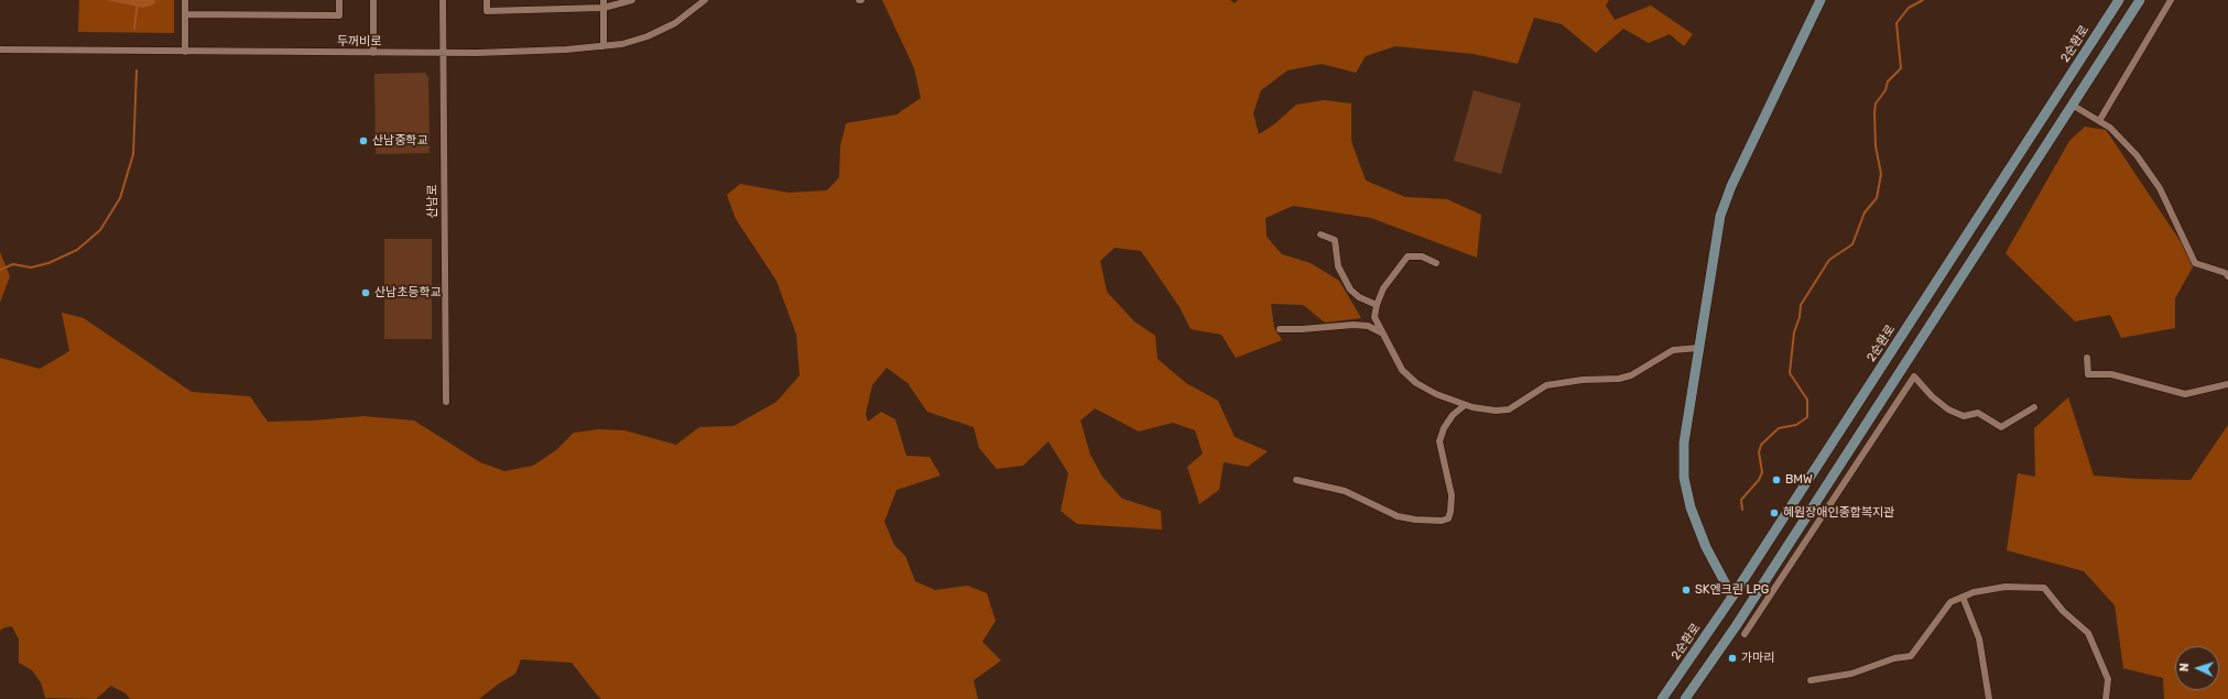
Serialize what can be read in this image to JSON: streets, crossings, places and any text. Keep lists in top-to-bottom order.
{
  "streets": {
    "street": ["두꺼비로", "2순환로", "산남로"]
  },
  "crossings": [
    ["두꺼비로", "산남로"]
  ],
  "places": [
    "산남중학교",
    "산남초등학교",
    "BMW",
    "혜원장애인종합복지관",
    "SK엔크린 LPG",
    "가마리"
  ],
  "north": "left"
}
